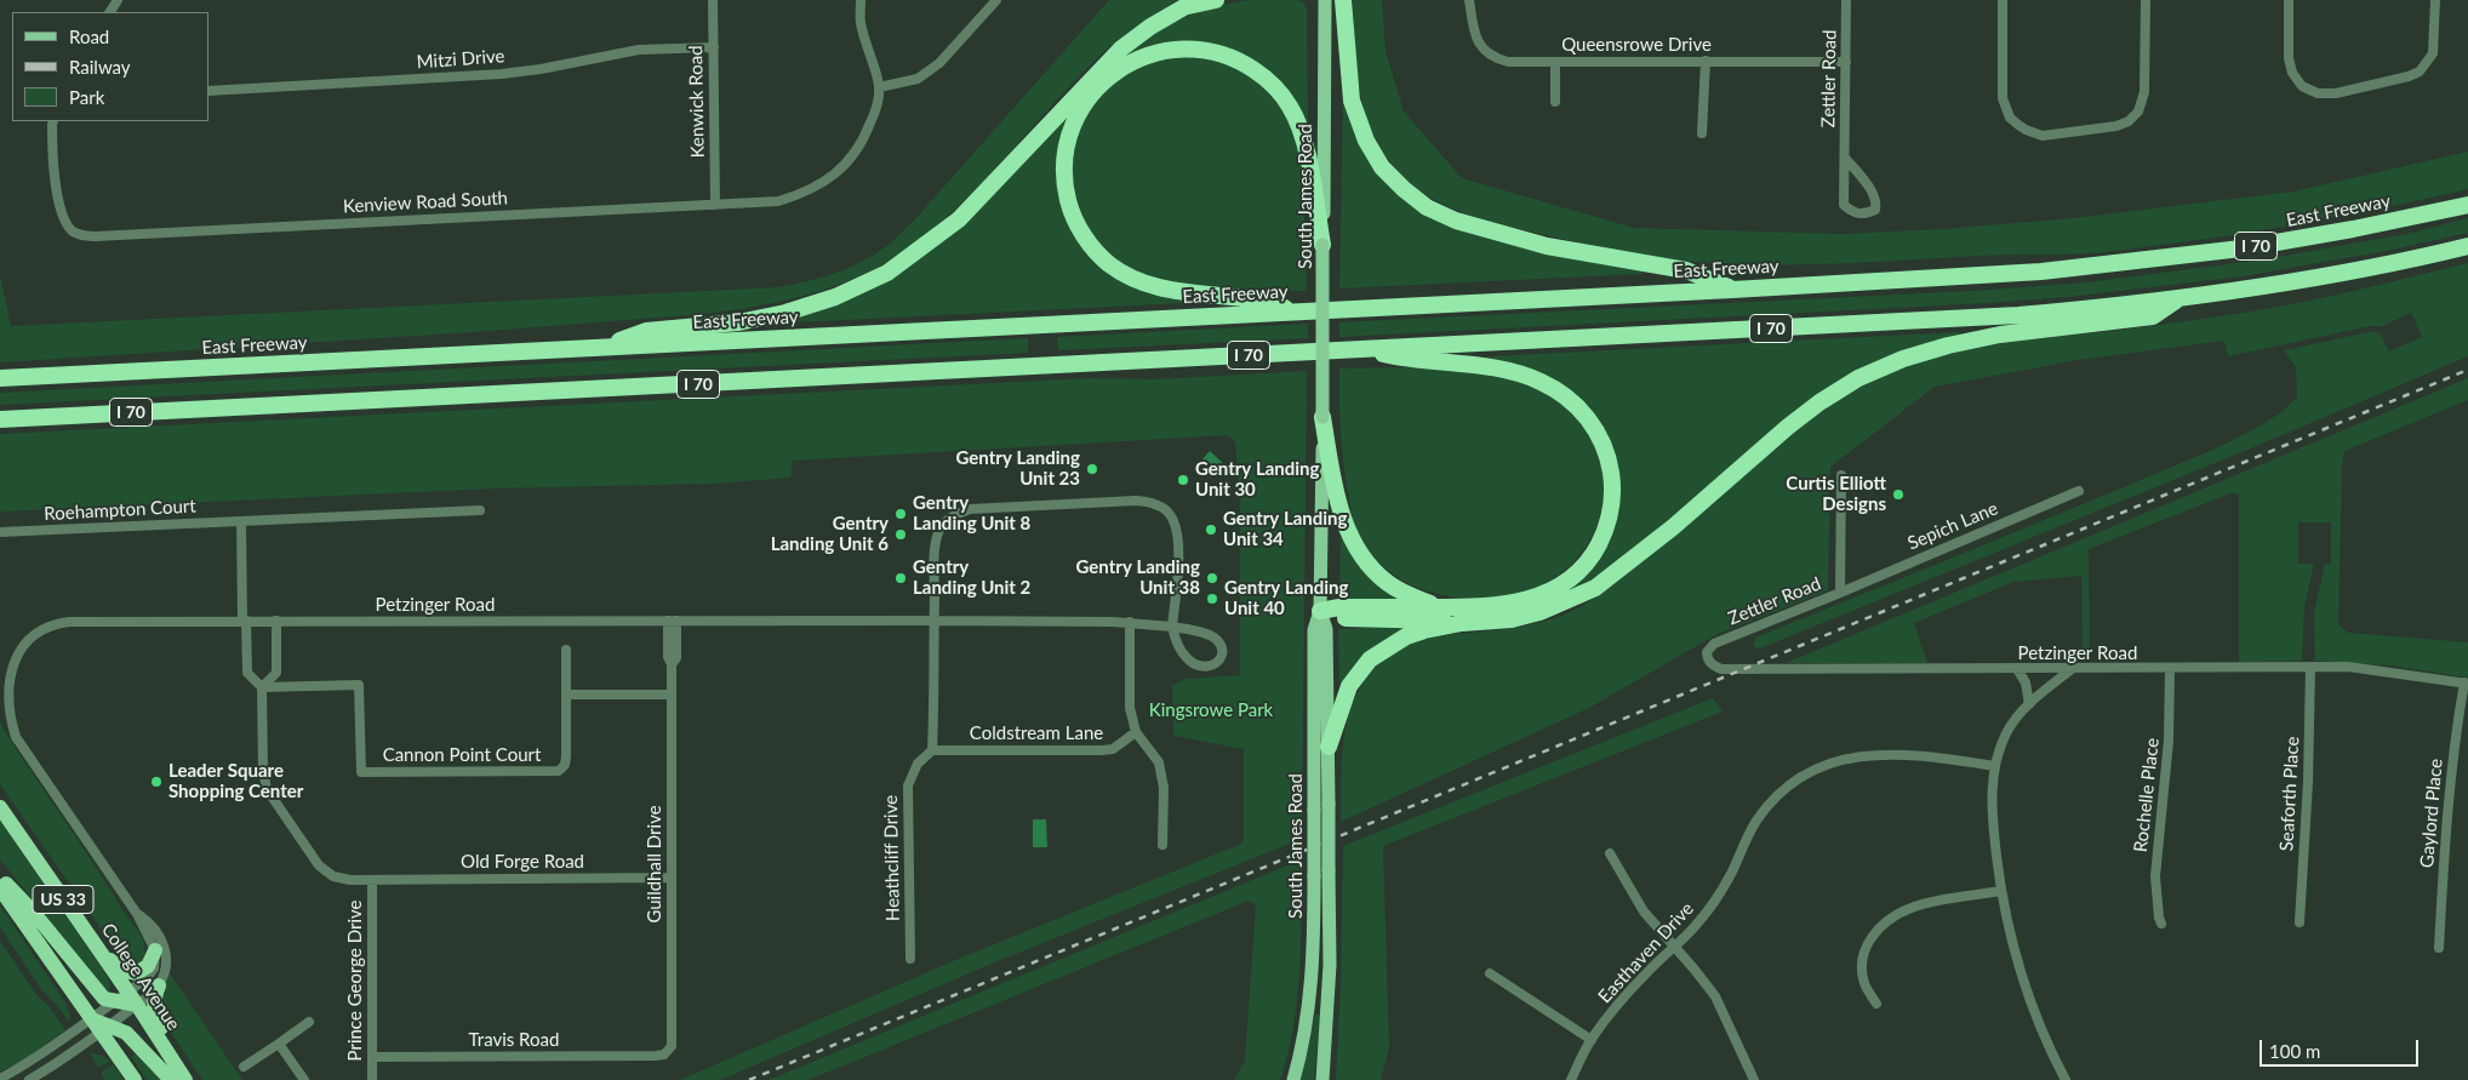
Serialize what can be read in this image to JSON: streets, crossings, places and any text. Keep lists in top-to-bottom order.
{
  "streets": {
    "highway": [
      "East Freeway",
      "I 70",
      "US 33",
      "College Avenue"
    ],
    "main road": ["South James Road"],
    "street": [
      "Queensrowe Drive",
      "Mitzi Drive",
      "Zettler Road",
      "Kenwick Road",
      "Kenview Road South",
      "Roehampton Court",
      "Sepich Lane",
      "Petzinger Road",
      "Coldstream Lane",
      "Cannon Point Court",
      "Seaforth Place",
      "Rochelle Place",
      "Gaylord Place",
      "Heathcliff Drive",
      "Old Forge Road",
      "Guildhall Drive",
      "Easthaven Drive",
      "Prince George Drive",
      "Travis Road"
    ]
  },
  "crossings": [
    ["Queensrowe Drive", "Zettler Road"],
    ["Mitzi Drive", "Kenwick Road"],
    ["Zettler Road", "Sepich Lane"],
    ["Zettler Road", "Petzinger Road"],
    ["Kenwick Road", "Kenview Road South"],
    ["Petzinger Road", "Seaforth Place"],
    ["Petzinger Road", "Rochelle Place"],
    ["Petzinger Road", "Gaylord Place"],
    ["Petzinger Road", "Guildhall Drive"],
    ["Coldstream Lane", "Heathcliff Drive"],
    ["Cannon Point Court", "Prince George Drive"],
    ["Old Forge Road", "Guildhall Drive"],
    ["Old Forge Road", "Prince George Drive"],
    ["Guildhall Drive", "Travis Road"],
    ["Prince George Drive", "Travis Road"]
  ],
  "parks": ["Kingsrowe Park"],
  "places": [
    "Gentry Landing Unit 23",
    "Gentry Landing Unit 30",
    "Curtis Elliott Designs",
    "Gentry Landing Unit 8",
    "Gentry Landing Unit 34",
    "Gentry Landing Unit 6",
    "Gentry Landing Unit 2",
    "Gentry Landing Unit 38",
    "Gentry Landing Unit 40",
    "Leader Square Shopping Center"
  ],
  "legend": ["Road", "Railway", "Park"],
  "scale_bar": "100 m"
}
